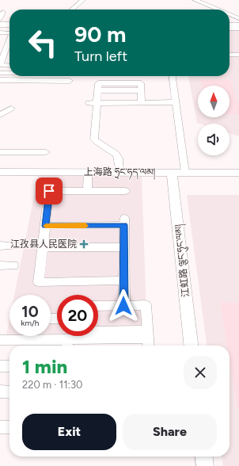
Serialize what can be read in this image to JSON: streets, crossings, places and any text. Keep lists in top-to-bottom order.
{
  "streets": {
    "main road": ["上海路 ཧྲང་ཧད་ལམ།", "江虹路 ལྕང་ཧུང་ལམ།"]
  },
  "crossings": [
    ["上海路 ཧྲང་ཧད་ལམ།", "江虹路 ལྕང་ཧུང་ལམ།"]
  ],
  "places": {
    "health": ["江孜县人民医院"]
  },
  "north": "top",
  "page": {
    "turn": ["90 m", "Turn left"],
    "speed": "10 km/h",
    "limit": "20",
    "heading": ["1 min", "220 m · 11:30"],
    "buttons": ["Exit", "Share"]
  }
}
